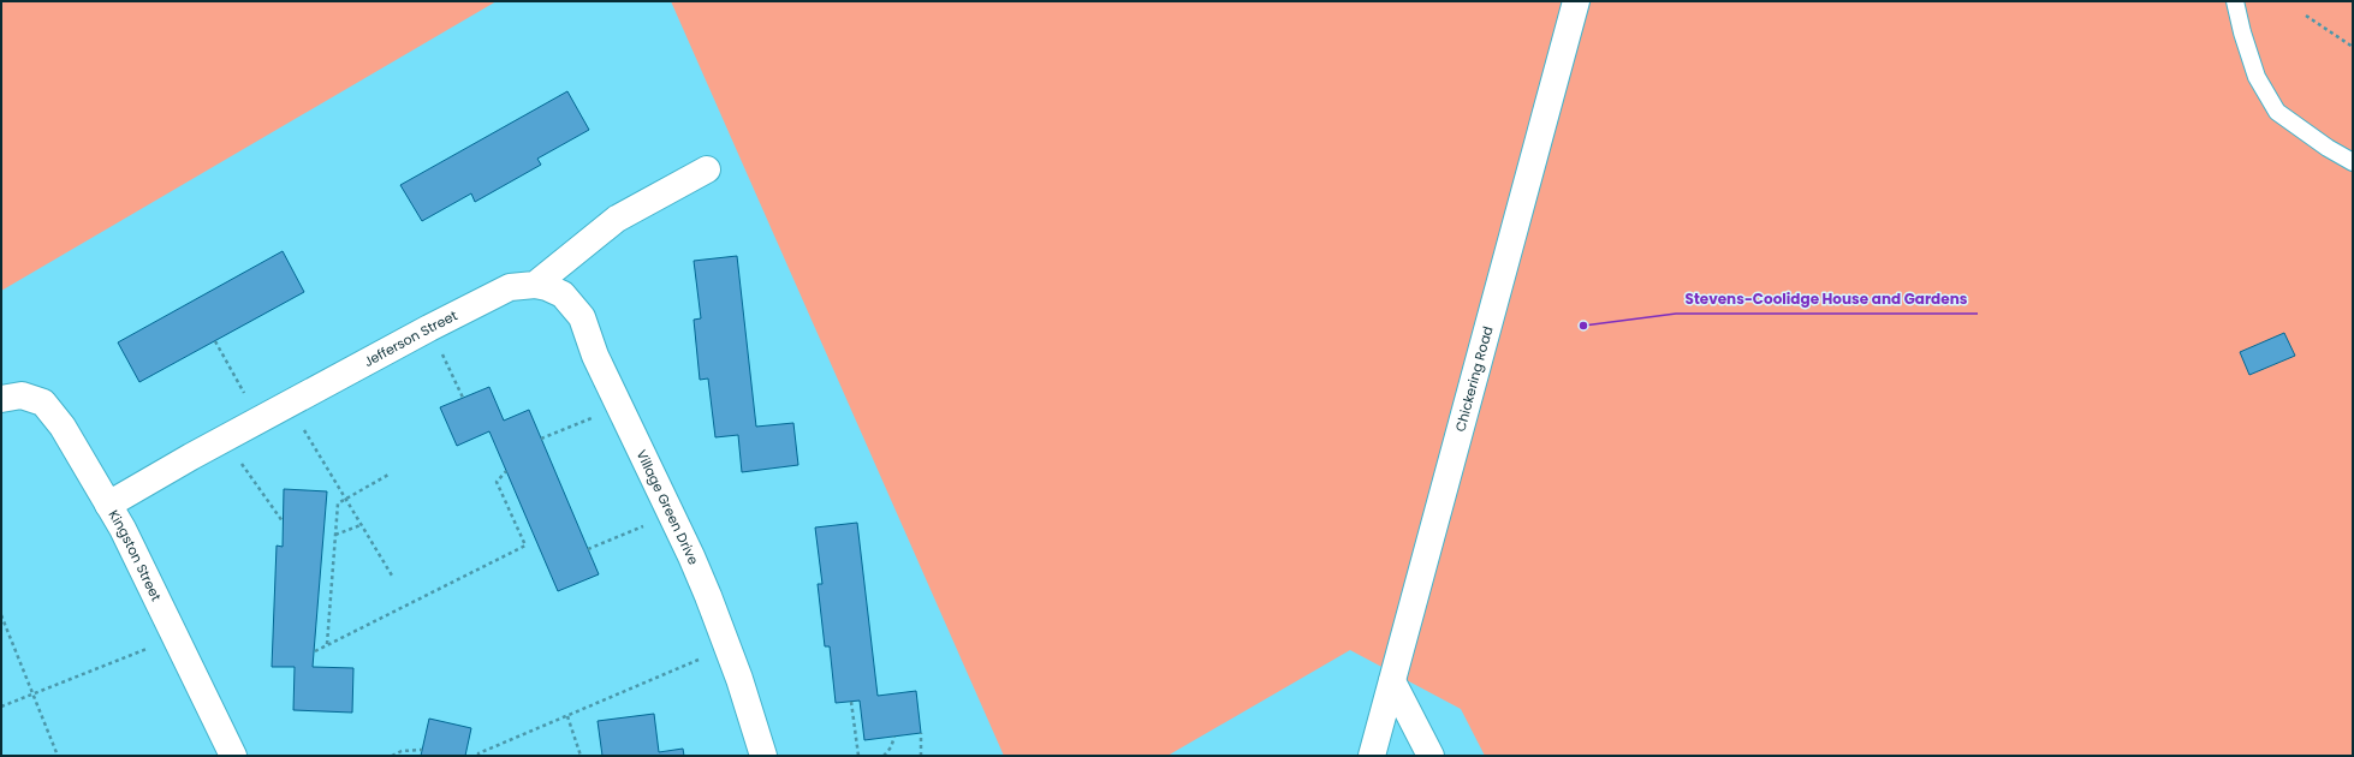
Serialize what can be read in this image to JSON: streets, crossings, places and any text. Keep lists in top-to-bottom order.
{
  "streets": {
    "street": [
      "Jefferson Street",
      "Chickering Road",
      "Village Green Drive",
      "Kingston Street"
    ]
  },
  "crossings": [
    ["Jefferson Street", "Village Green Drive"],
    ["Jefferson Street", "Kingston Street"]
  ],
  "places": ["Stevens-Coolidge House and Gardens"]
}
